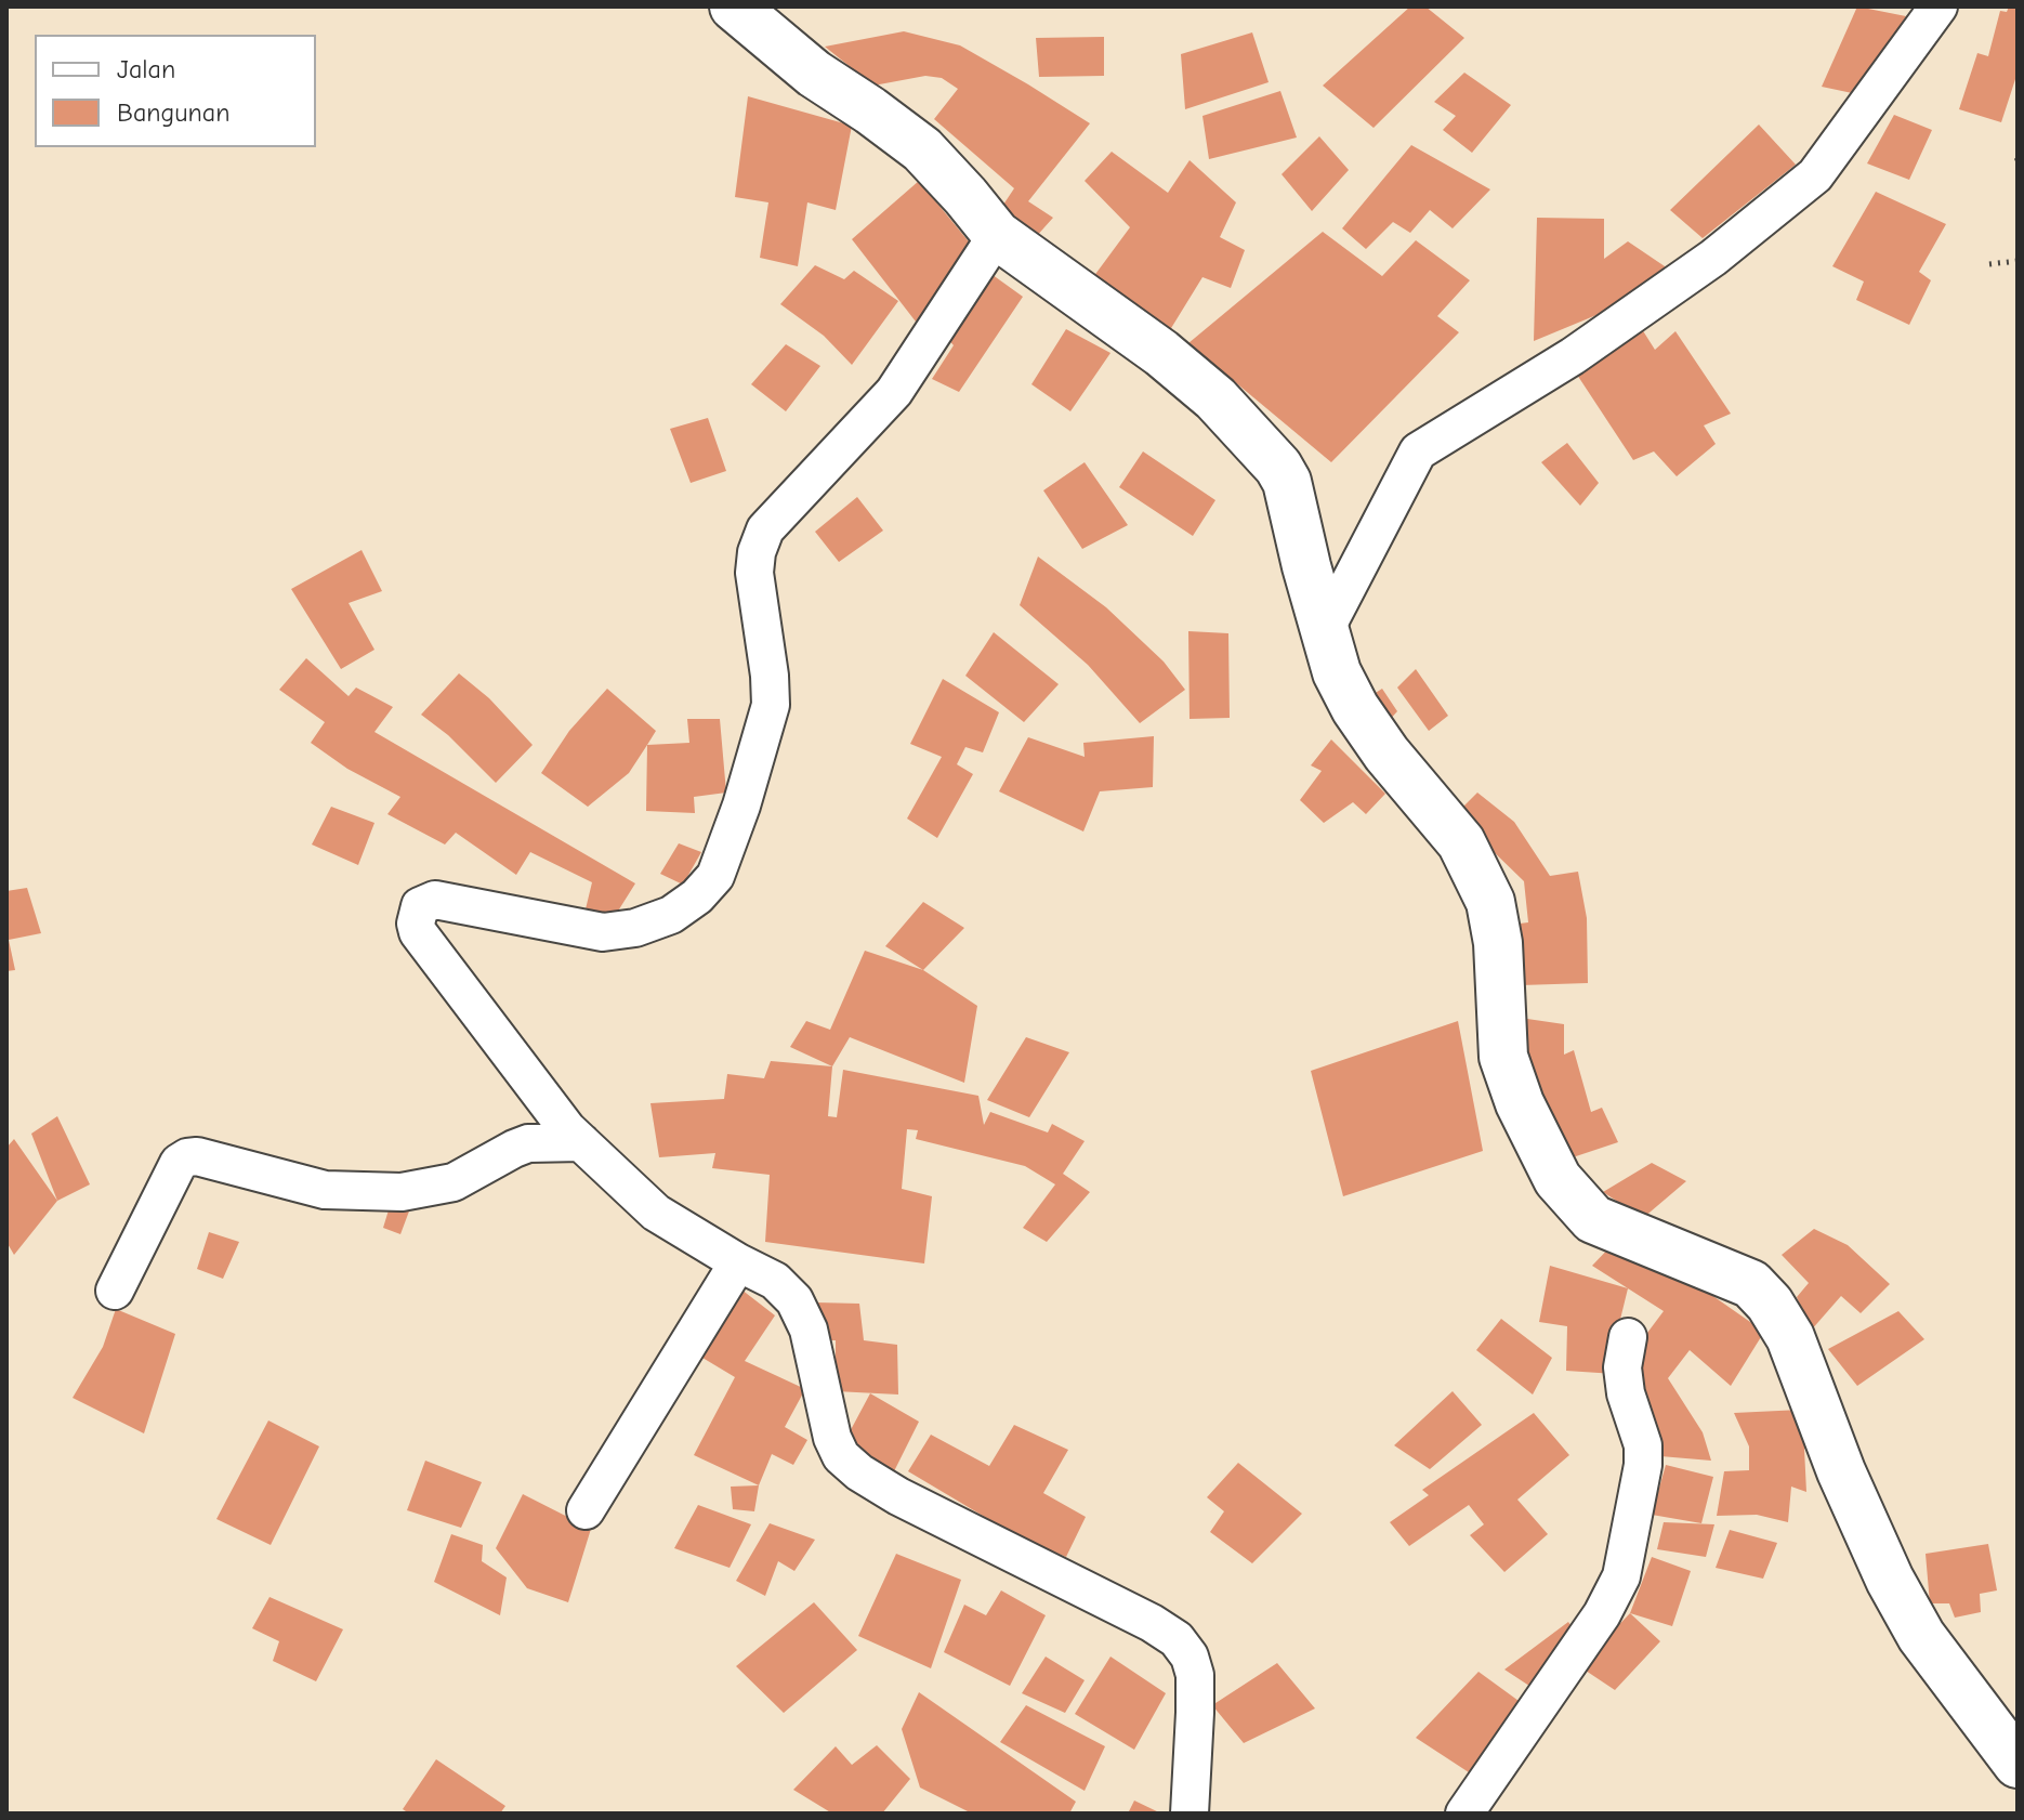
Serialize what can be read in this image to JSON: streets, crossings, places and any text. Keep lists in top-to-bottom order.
{
  "legend": ["Jalan", "Bangunan"]
}
